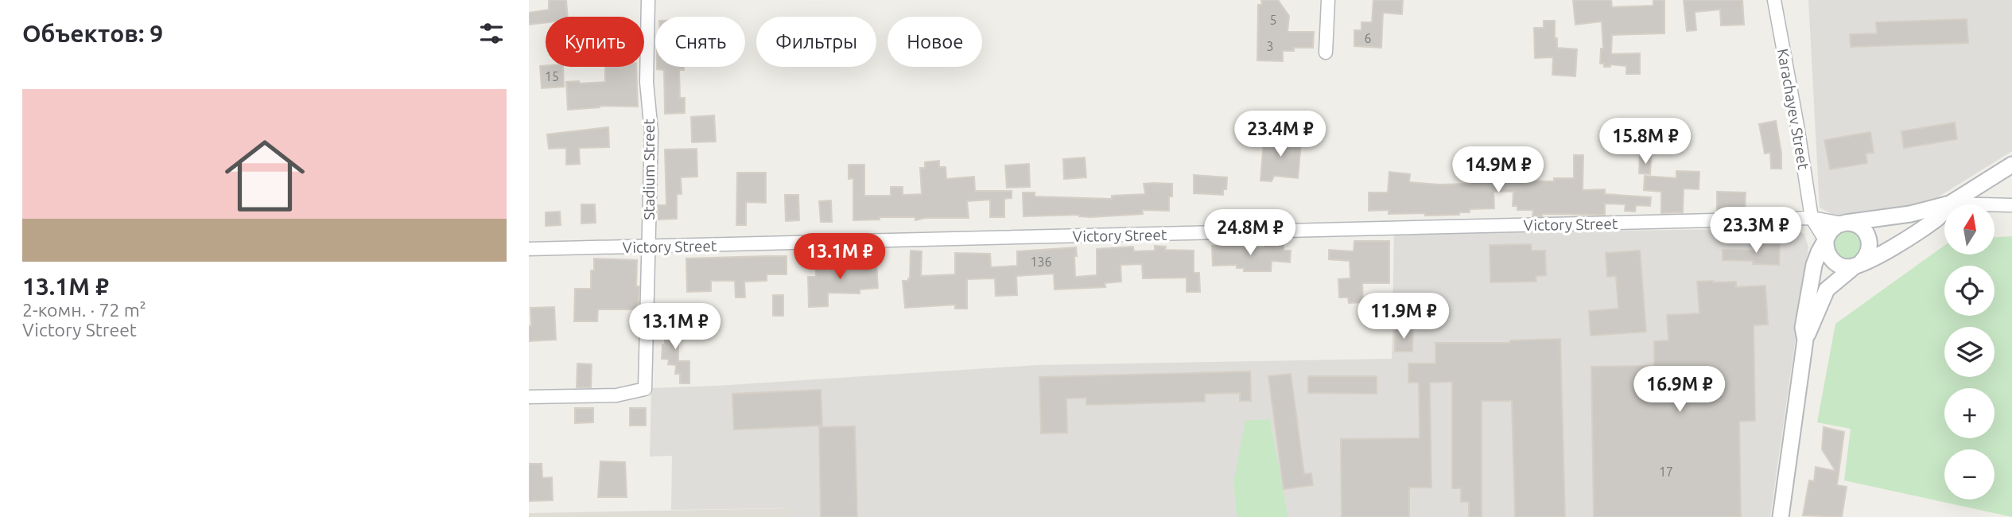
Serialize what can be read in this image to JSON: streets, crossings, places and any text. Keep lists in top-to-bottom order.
{
  "streets": {
    "street": ["Karachayev Street", "Stadium Street", "Victory Street"]
  },
  "crossings": [
    ["Karachayev Street", "Victory Street"],
    ["Stadium Street", "Victory Street"]
  ],
  "house_numbers": [
    "5",
    "6",
    "3",
    "15",
    "136",
    "17"
  ],
  "north": "top",
  "page": {
    "heading": "Объектов: 9",
    "chip": [
      "Купить",
      "Снять",
      "Фильтры",
      "Новое"
    ],
    "list": [
      {
        "name": "13.1M ₽",
        "note": "2-комн. · 72 m² · Victory Street"
      }
    ],
    "price": [
      "23.4M ₽",
      "15.8M ₽",
      "14.9M ₽",
      "23.3M ₽",
      "24.8M ₽",
      "13.1M ₽",
      "11.9M ₽",
      "13.1M ₽",
      "16.9M ₽"
    ],
    "map_buttons": ["+", "−"]
  }
}
